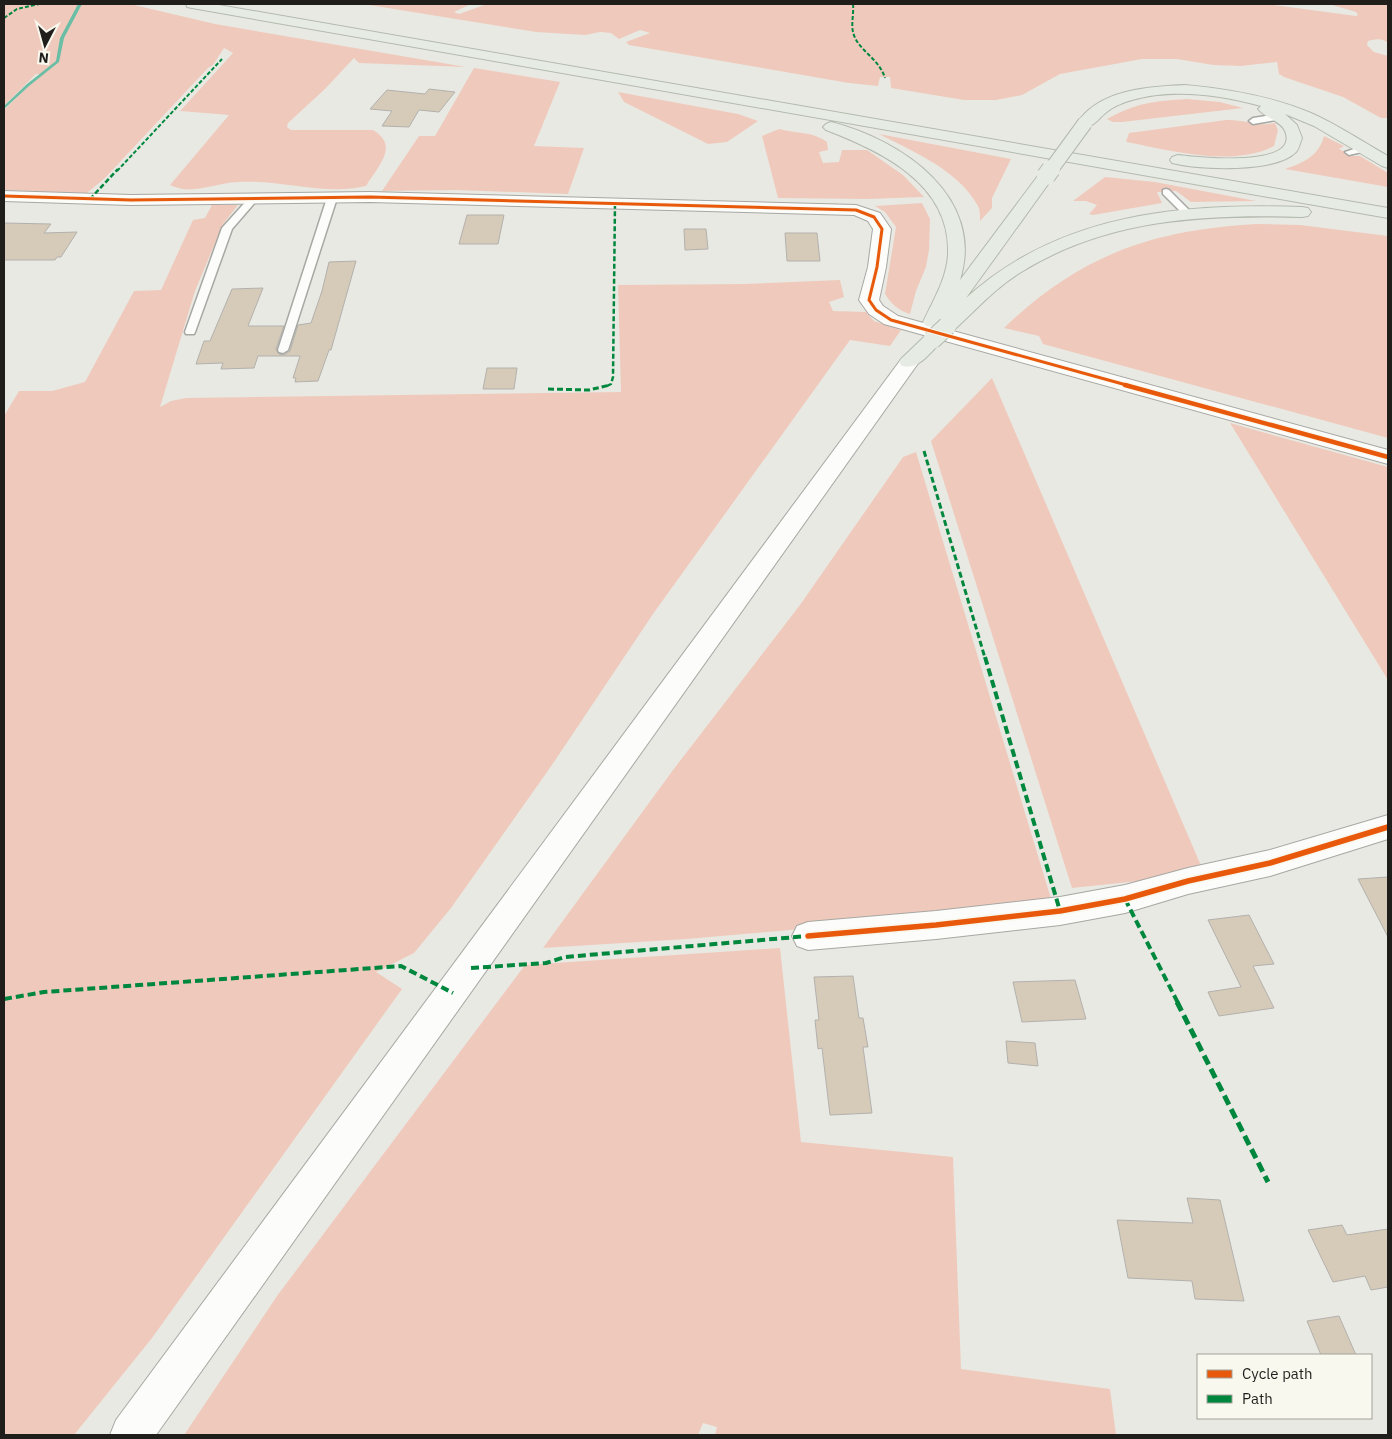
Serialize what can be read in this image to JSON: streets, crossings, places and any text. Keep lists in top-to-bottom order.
{
  "legend": ["Cycle path", "Path"],
  "north": "bottom"
}
